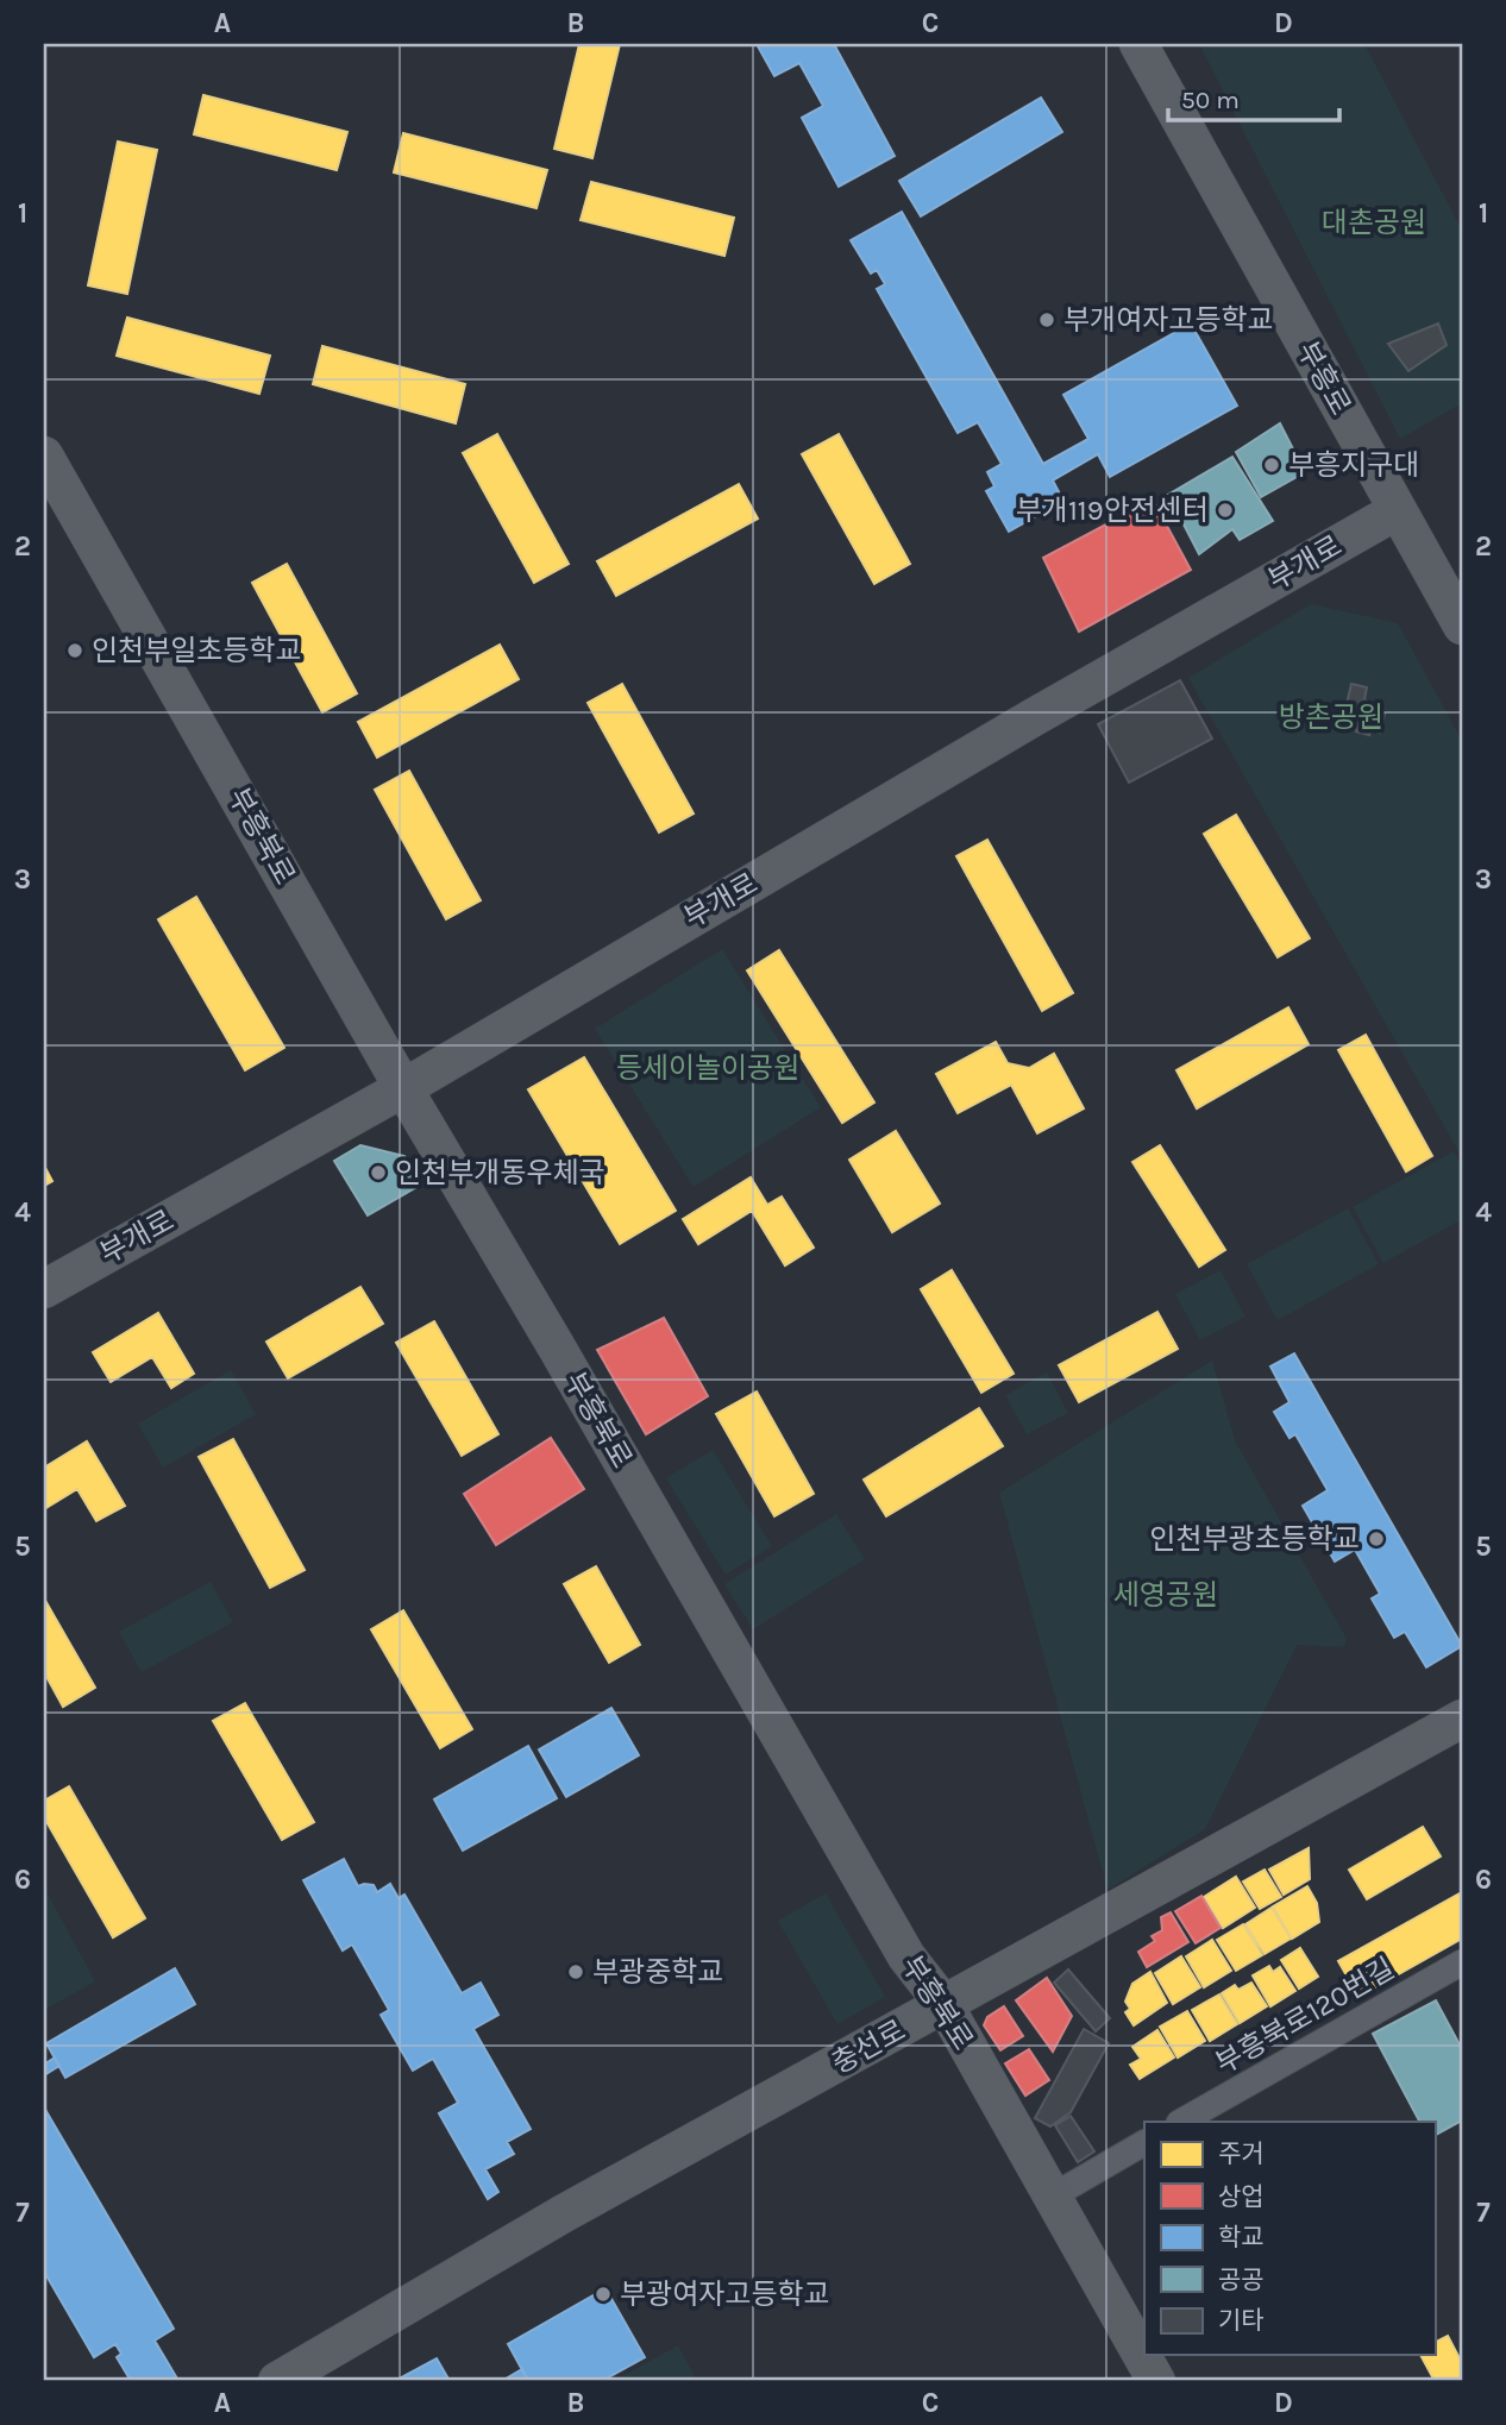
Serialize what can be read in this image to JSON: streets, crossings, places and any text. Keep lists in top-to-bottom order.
{
  "streets": {
    "street": [
      "부흥로",
      "부개로",
      "부흥북로",
      "부흥북로120번길",
      "충선로"
    ]
  },
  "crossings": [
    ["부흥로", "부개로"],
    ["부개로", "부흥북로"],
    ["부흥북로", "충선로"]
  ],
  "parks": [
    "대촌공원",
    "방촌공원",
    "등세이놀이공원",
    "세영공원"
  ],
  "places": [
    "부개여자고등학교",
    "부흥지구대",
    "부개119안전센터",
    "인천부일초등학교",
    "인천부개동우체국",
    "인천부광초등학교",
    "부광중학교",
    "부광여자고등학교"
  ],
  "legend": [
    "주거",
    "상업",
    "학교",
    "공공",
    "기타"
  ],
  "scale_bar": "50 m",
  "grid": {
    "columns": [
      "A",
      "B",
      "C",
      "D"
    ],
    "rows": [
      "1",
      "2",
      "3",
      "4",
      "5",
      "6",
      "7"
    ]
  }
}
